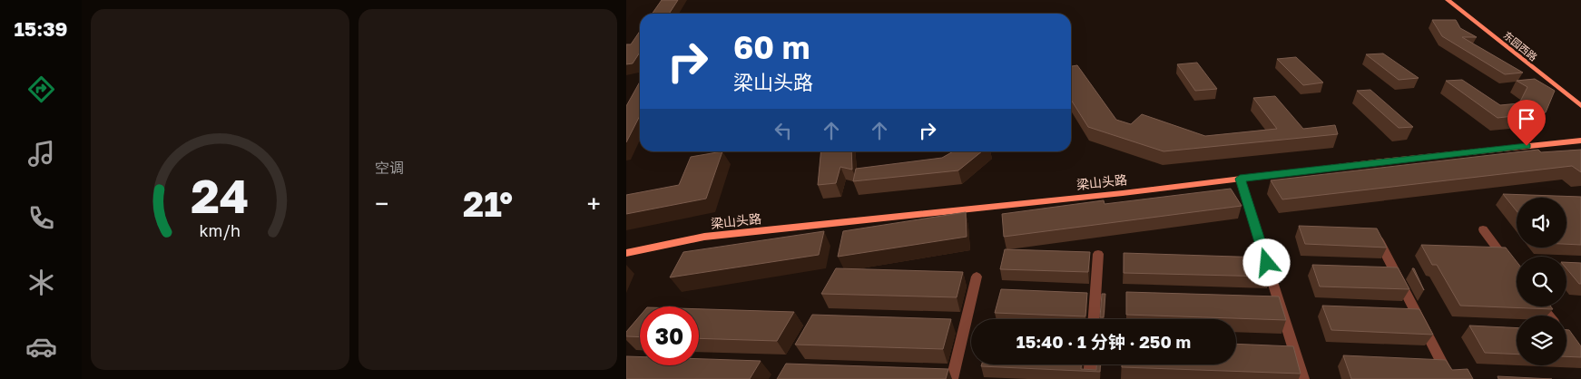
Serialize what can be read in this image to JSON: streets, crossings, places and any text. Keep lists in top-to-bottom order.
{
  "streets": {
    "street": ["东园西路", "梁山头路"]
  },
  "page": {
    "tabs": "15:39",
    "tile": "空调",
    "turn": ["60 m", "梁山头路"],
    "heat": ["−", "21°", "+"],
    "limit": "30",
    "trip": "15:40 · 1 分钟 · 250 m",
    "gauge": ["24", "km/h"]
  }
}
